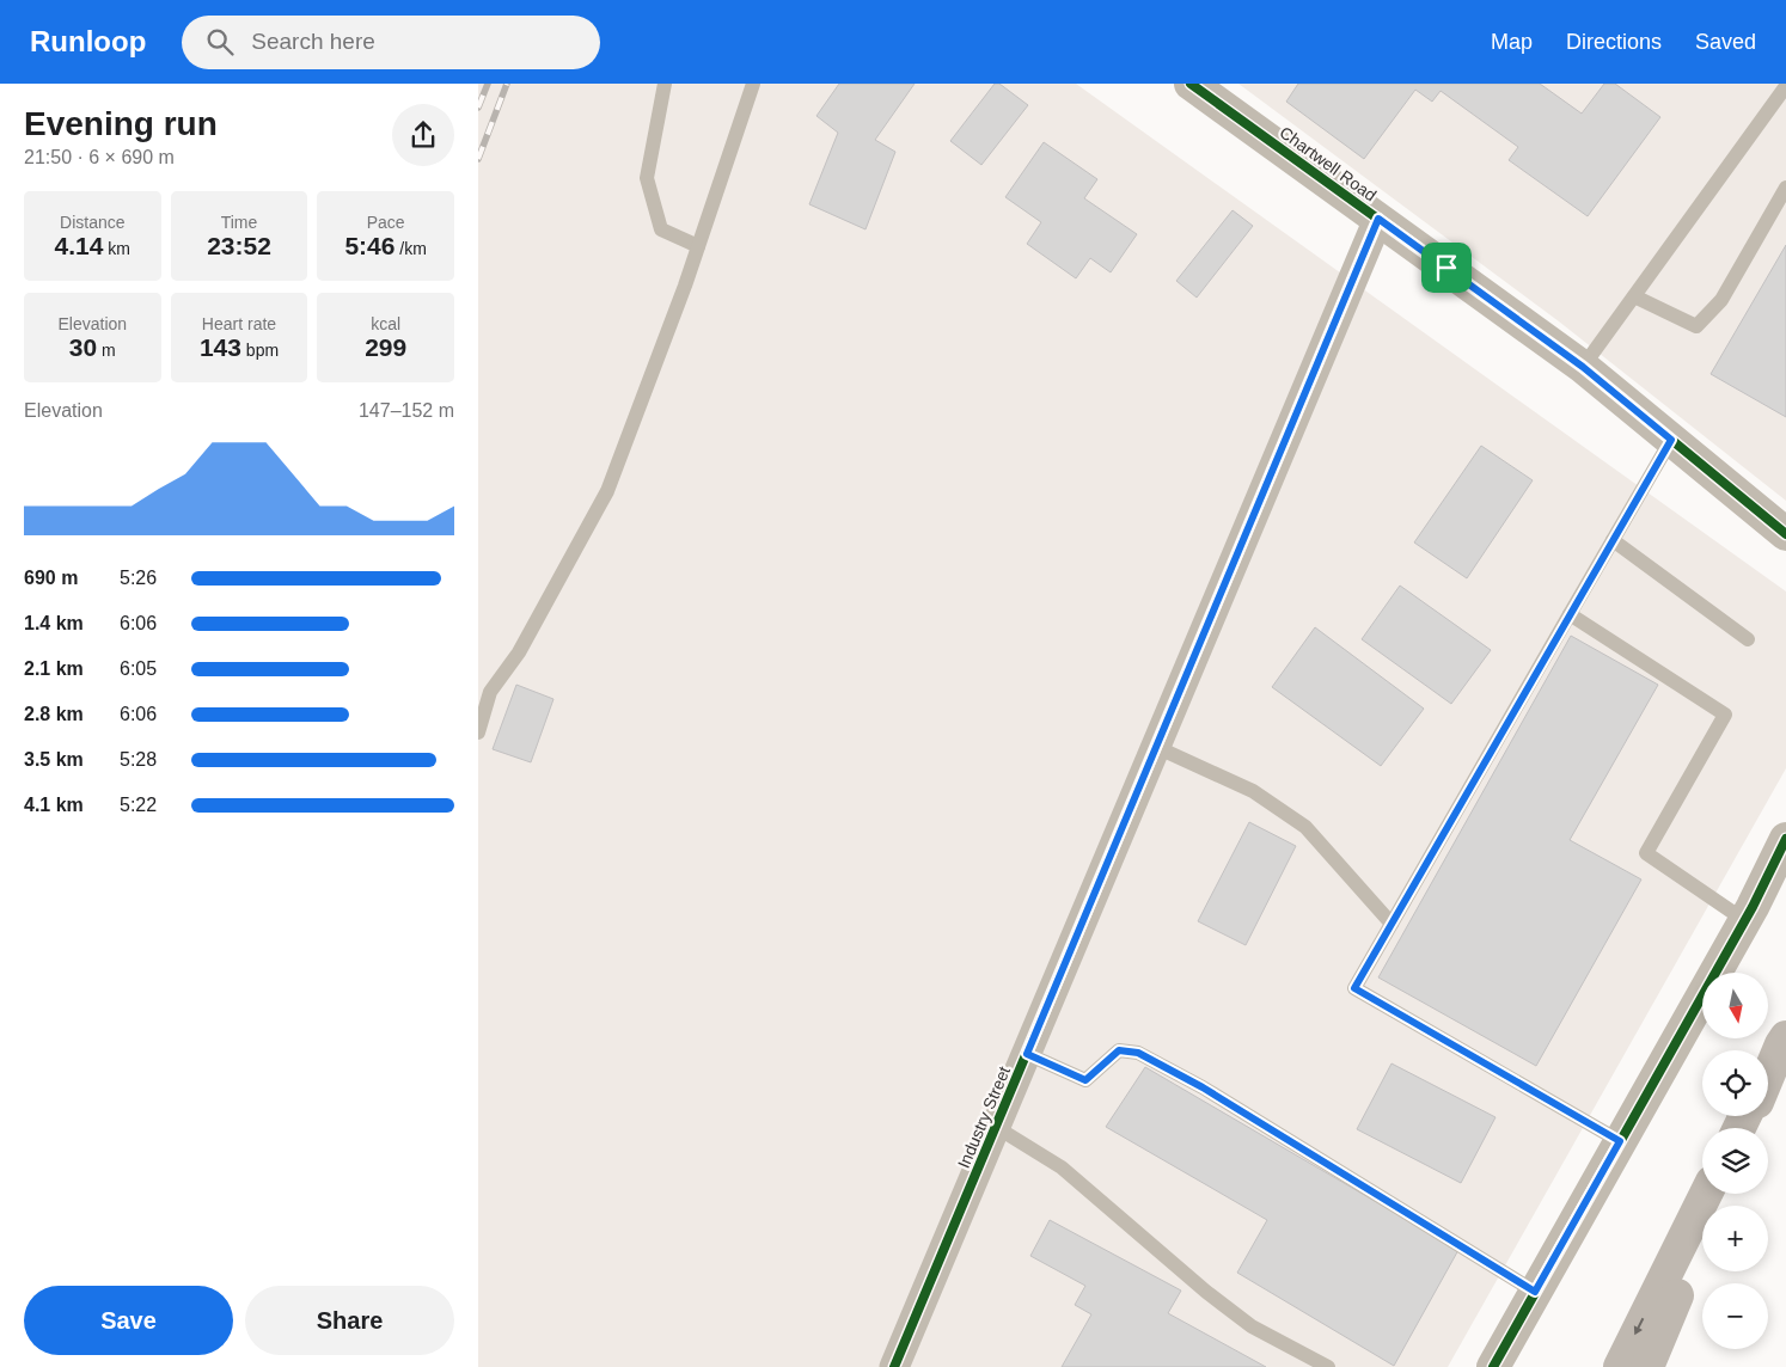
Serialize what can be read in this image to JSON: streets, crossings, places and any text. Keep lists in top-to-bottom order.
{
  "streets": {
    "street": ["Chartwell Road", "Industry Street"]
  },
  "crossings": [
    ["Chartwell Road", "Industry Street"]
  ],
  "north": "bottom",
  "page": {
    "header": "Runloop",
    "search": "Search here",
    "nav": ["Map", "Directions", "Saved"],
    "heading": ["Evening run", "21:50 · 6 × 690 m"],
    "stats": [
      ["Distance", "4.14 km"],
      ["Time", "23:52"],
      ["Pace", "5:46 /km"],
      ["Elevation", "30 m"],
      ["Heart rate", "143 bpm"],
      ["kcal", "299"]
    ],
    "chart": ["Elevation", "147–152 m"],
    "list": [
      {
        "name": "690 m",
        "note": "5:26"
      },
      {
        "name": "1.4 km",
        "note": "6:06"
      },
      {
        "name": "2.1 km",
        "note": "6:05"
      },
      {
        "name": "2.8 km",
        "note": "6:06"
      },
      {
        "name": "3.5 km",
        "note": "5:28"
      },
      {
        "name": "4.1 km",
        "note": "5:22"
      }
    ],
    "map_buttons": ["+", "−"],
    "buttons": ["Save", "Share"]
  }
}
